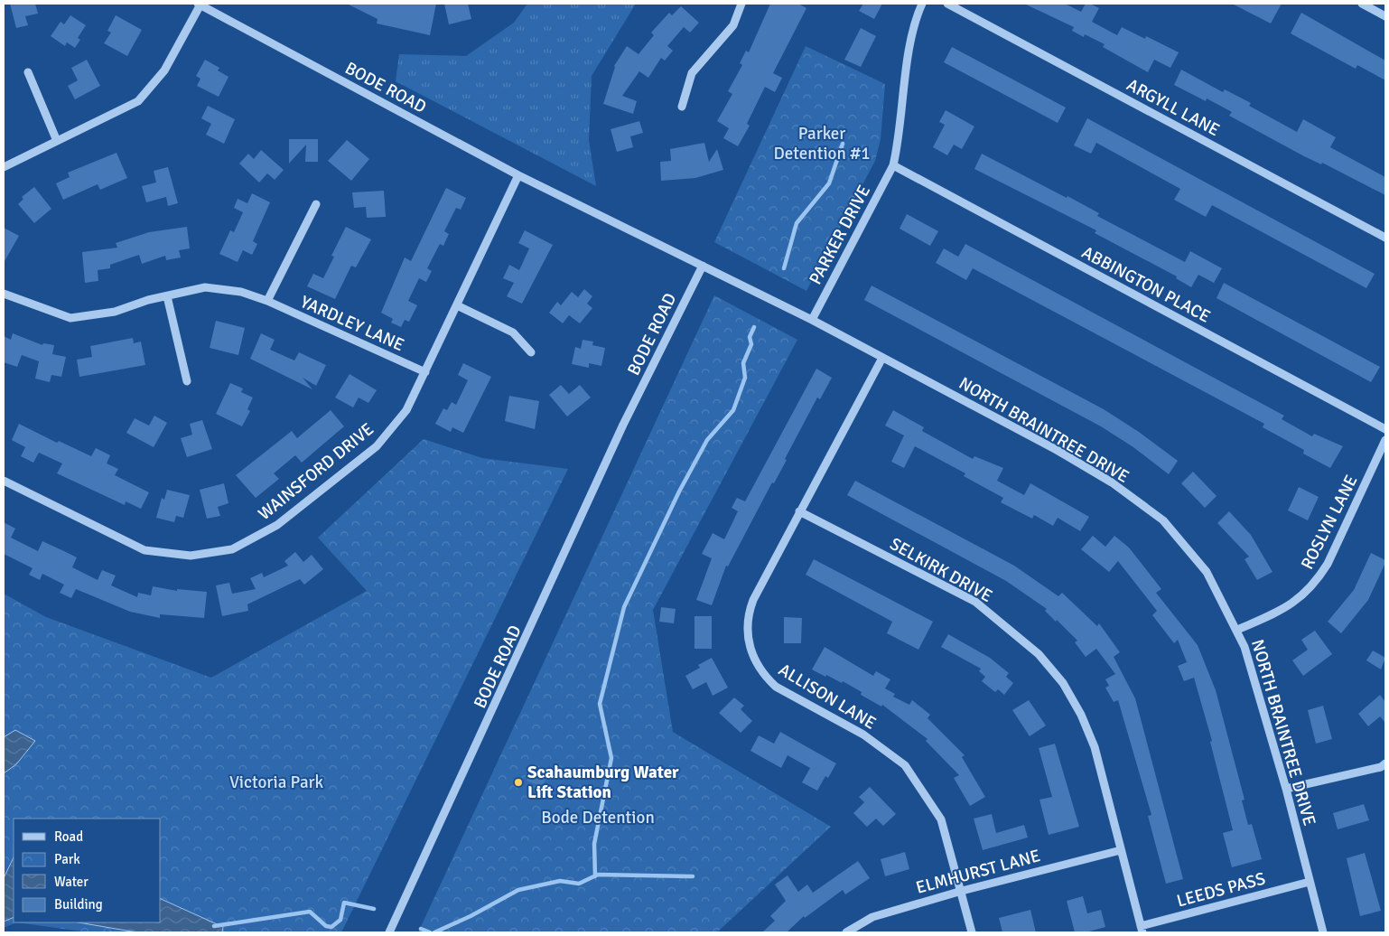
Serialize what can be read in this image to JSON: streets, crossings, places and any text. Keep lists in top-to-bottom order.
{
  "streets": {
    "street": [
      "BODE ROAD",
      "ARGYLL LANE",
      "PARKER DRIVE",
      "ABBINGTON PLACE",
      "YARDLEY LANE",
      "NORTH BRAINTREE DRIVE",
      "WAINSFORD DRIVE",
      "ROSLYN LANE",
      "SELKIRK DRIVE",
      "ALLISON LANE",
      "ELMHURST LANE",
      "LEEDS PASS"
    ]
  },
  "crossings": [
    ["BODE ROAD", "NORTH BRAINTREE DRIVE"],
    ["BODE ROAD", "WAINSFORD DRIVE"],
    ["PARKER DRIVE", "ABBINGTON PLACE"],
    ["PARKER DRIVE", "NORTH BRAINTREE DRIVE"],
    ["YARDLEY LANE", "WAINSFORD DRIVE"],
    ["NORTH BRAINTREE DRIVE", "ROSLYN LANE"],
    ["NORTH BRAINTREE DRIVE", "ALLISON LANE"],
    ["NORTH BRAINTREE DRIVE", "LEEDS PASS"],
    ["SELKIRK DRIVE", "ALLISON LANE"],
    ["SELKIRK DRIVE", "ELMHURST LANE"],
    ["SELKIRK DRIVE", "LEEDS PASS"],
    ["ALLISON LANE", "ELMHURST LANE"]
  ],
  "parks": ["Parker Detention #1", "Victoria Park", "Bode Detention"],
  "places": ["Scahaumburg Water Lift Station"],
  "legend": [
    "Road",
    "Park",
    "Water",
    "Building"
  ]
}
